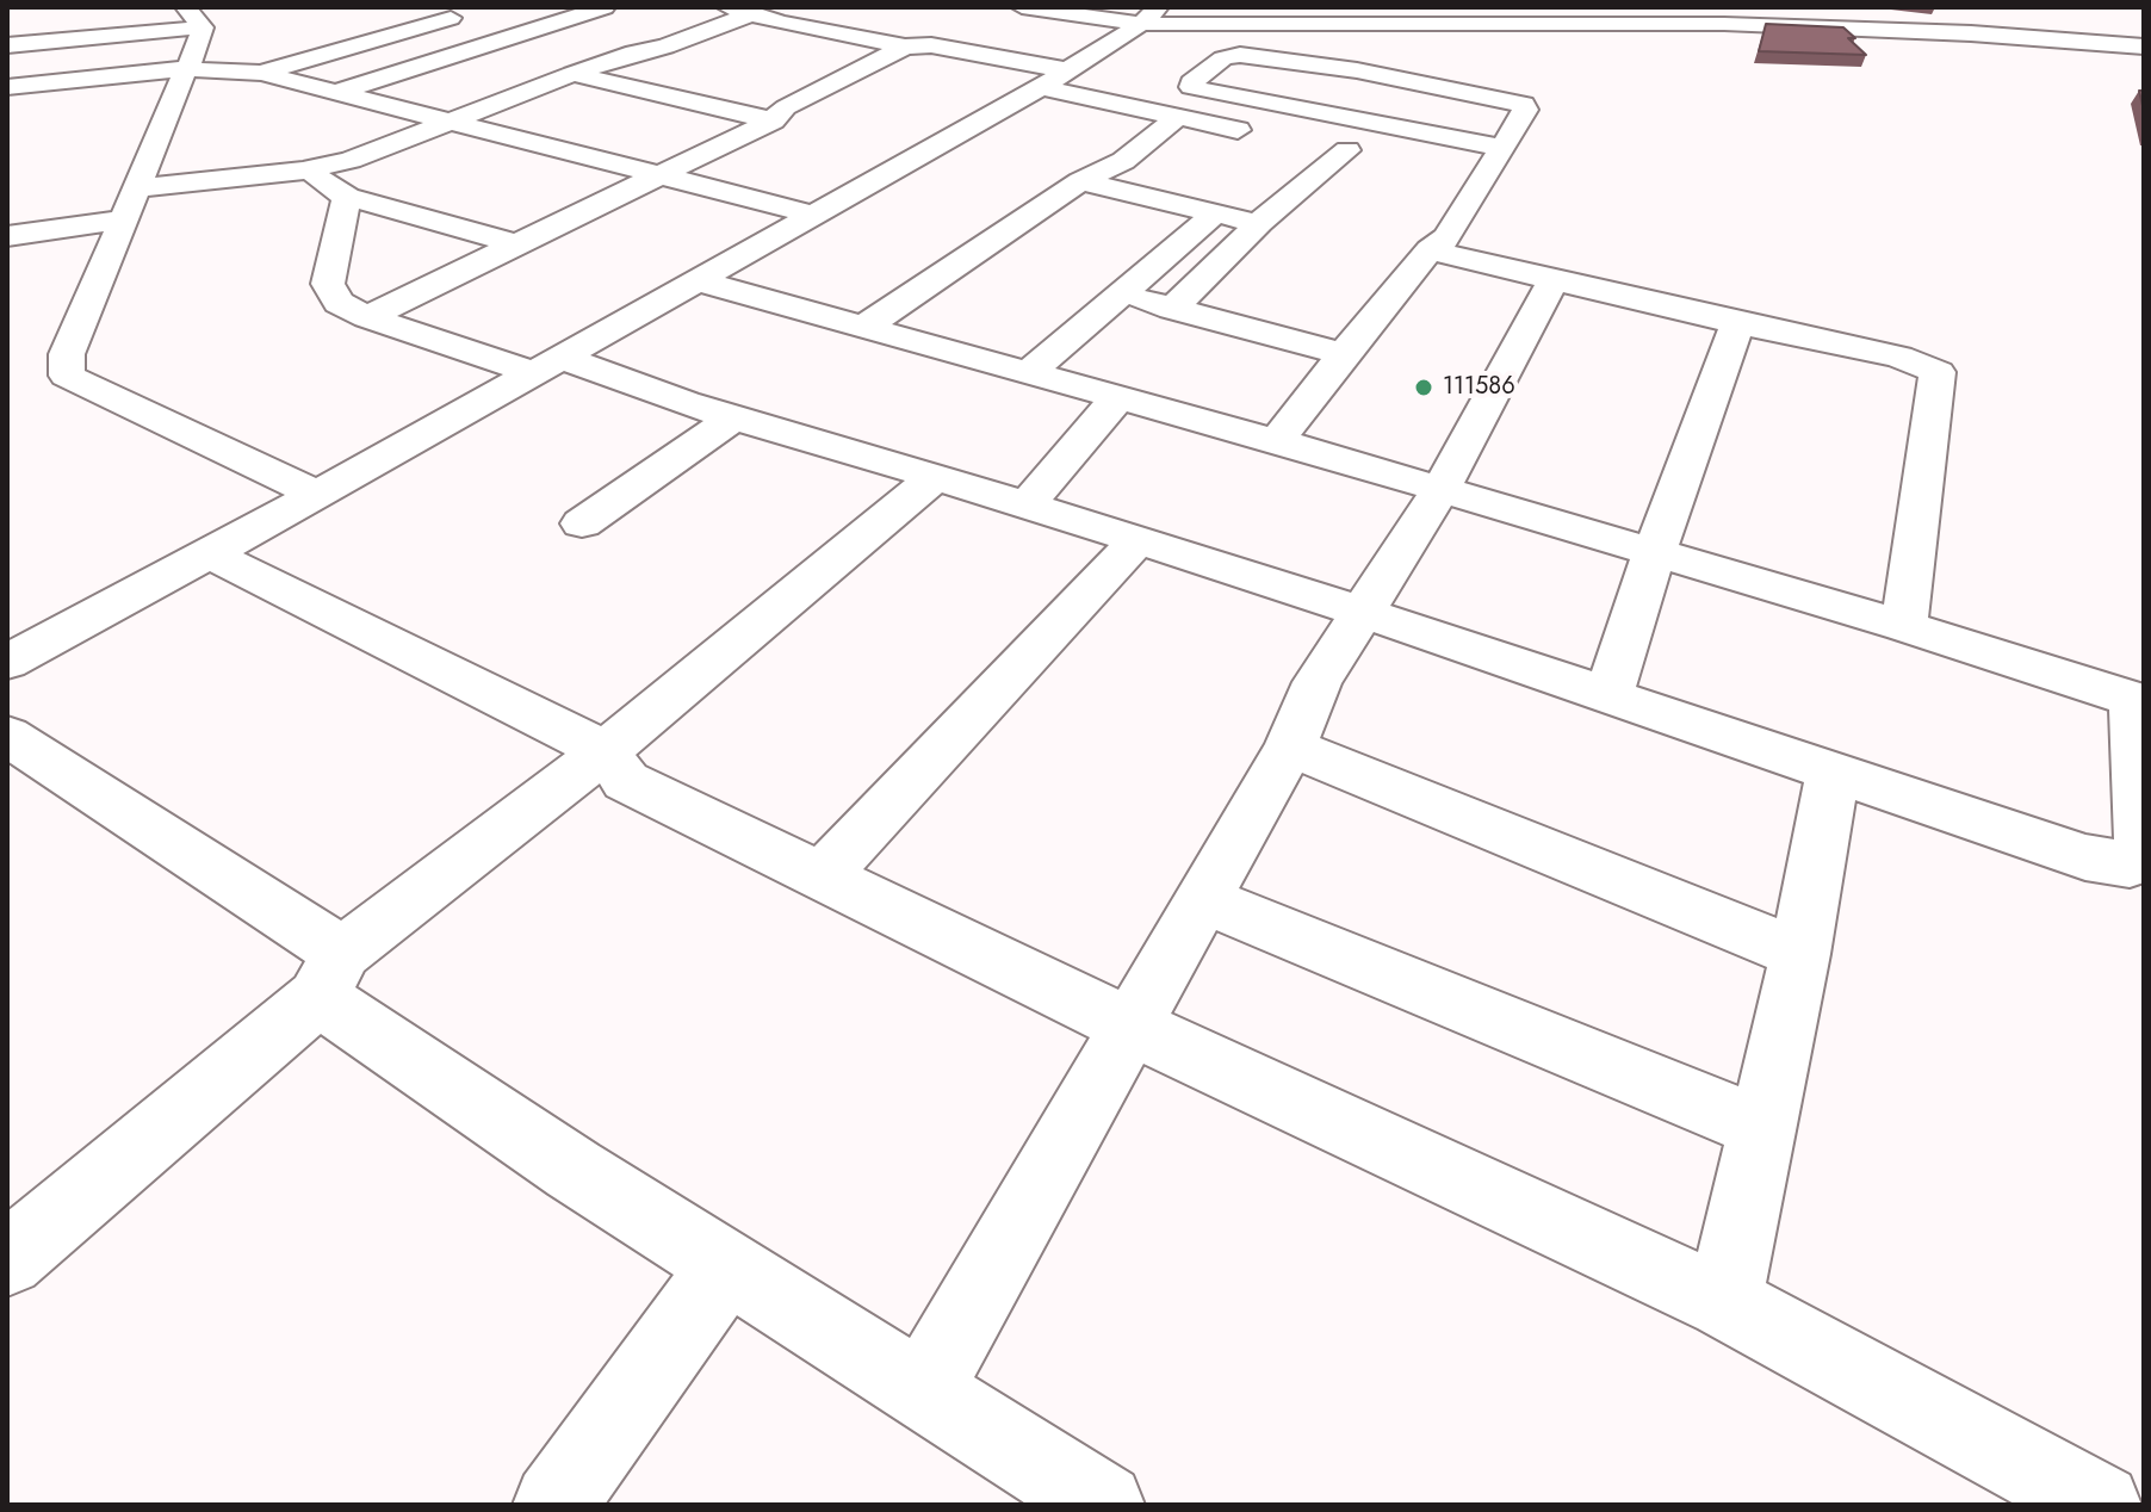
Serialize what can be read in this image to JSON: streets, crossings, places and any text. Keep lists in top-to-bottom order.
{
  "places": ["111586"]
}
